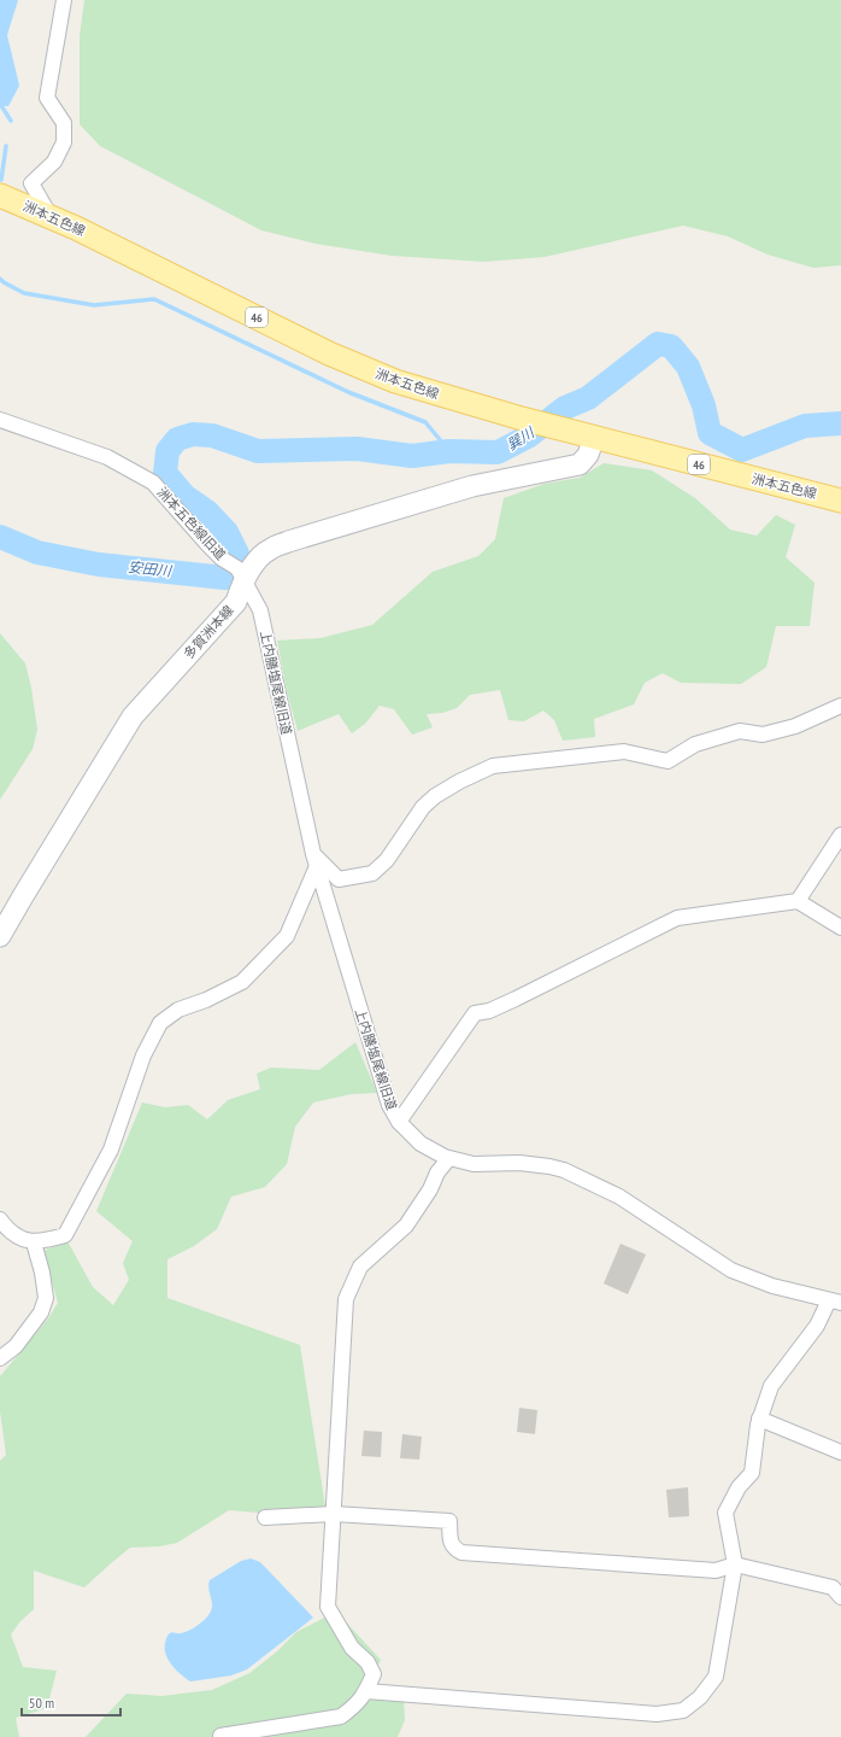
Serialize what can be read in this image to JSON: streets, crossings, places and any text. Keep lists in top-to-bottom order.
{
  "streets": {
    "main road": ["洲本五色線", "46", "多賀洲本線"],
    "street": ["洲本五色線旧道", "上内膳塩尾線旧道"]
  },
  "crossings": [
    ["洲本五色線", "多賀洲本線"],
    ["洲本五色線旧道", "多賀洲本線"],
    ["洲本五色線旧道", "上内膳塩尾線旧道"],
    ["多賀洲本線", "上内膳塩尾線旧道"]
  ],
  "water": ["巽川", "安田川"],
  "scale_bar": "50 m"
}
